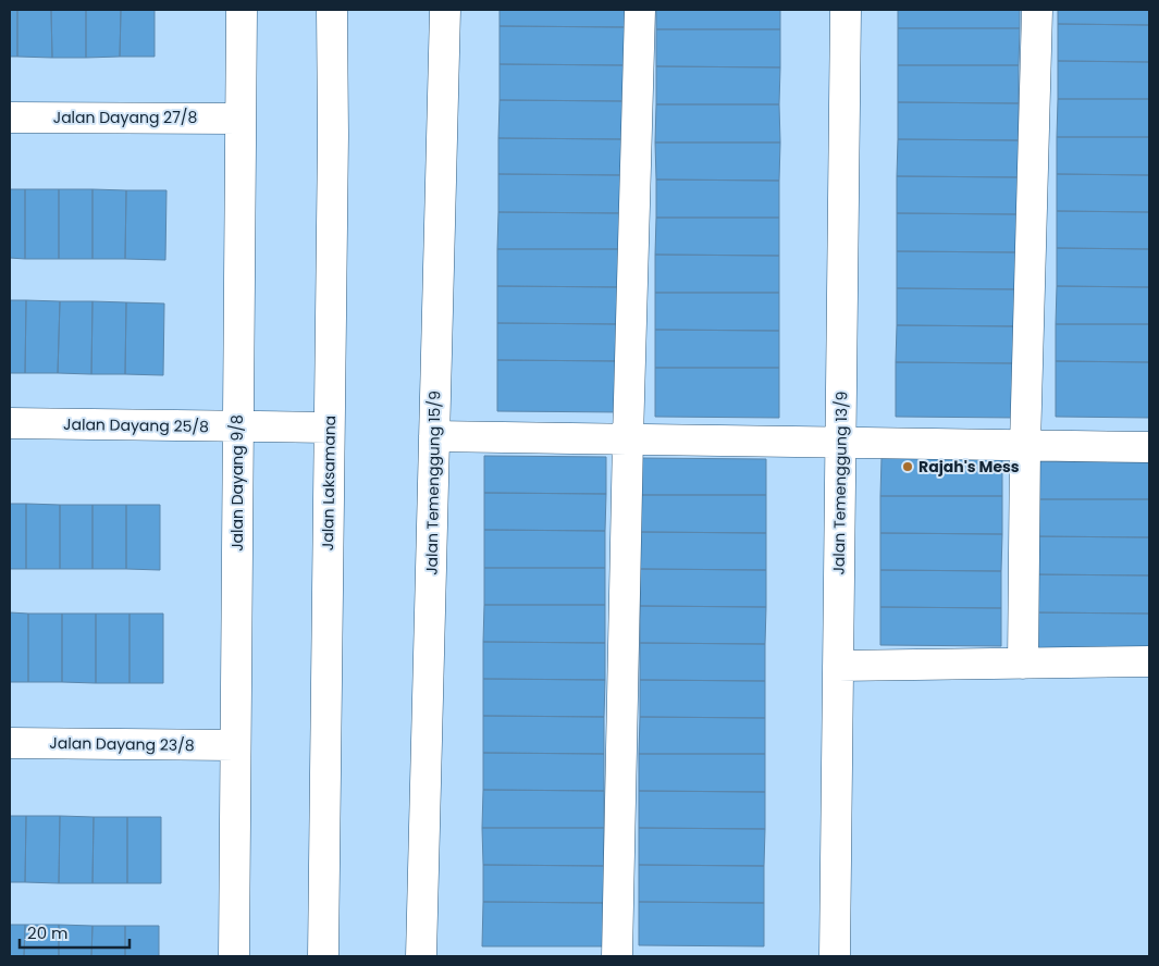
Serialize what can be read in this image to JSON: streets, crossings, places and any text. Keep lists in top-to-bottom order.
{
  "streets": {
    "street": [
      "Jalan Dayang 27/8",
      "Jalan Dayang 25/8",
      "Jalan Dayang 9/8",
      "Jalan Laksamana",
      "Jalan Temenggung 15/9",
      "Jalan Temenggung 13/9",
      "Jalan Dayang 23/8"
    ]
  },
  "crossings": [
    ["Jalan Dayang 27/8", "Jalan Dayang 9/8"],
    ["Jalan Dayang 25/8", "Jalan Dayang 9/8"],
    ["Jalan Dayang 25/8", "Jalan Laksamana"],
    ["Jalan Dayang 9/8", "Jalan Dayang 23/8"]
  ],
  "places": ["Rajah's Mess"],
  "scale_bar": "20 m"
}
